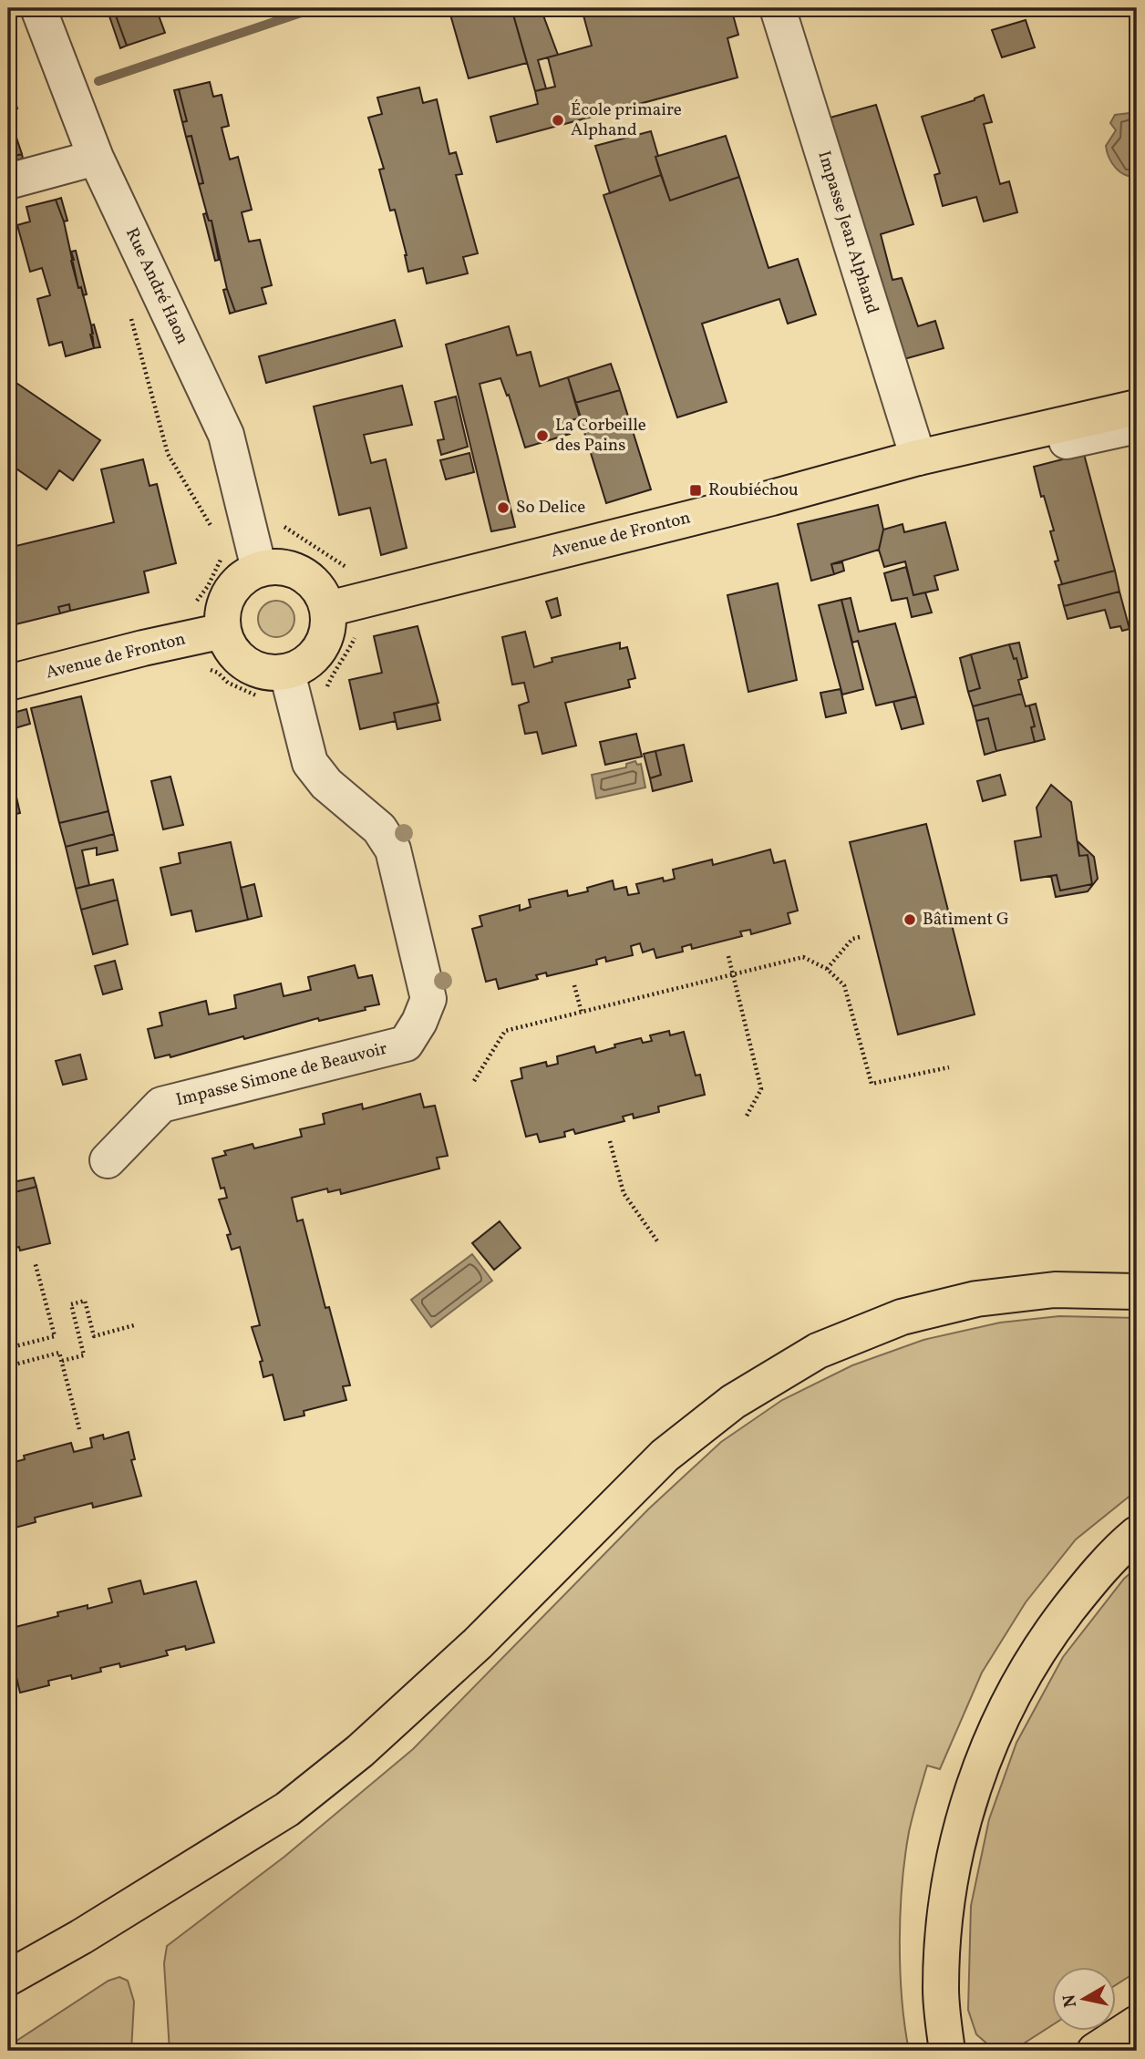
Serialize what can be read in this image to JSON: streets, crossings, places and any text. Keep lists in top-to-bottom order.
{
  "streets": {
    "main road": ["Avenue de Fronton"],
    "street": ["Impasse Jean Alphand", "Rue André Haon", "Impasse Simone de Beauvoir"]
  },
  "crossings": [
    ["Impasse Jean Alphand", "Avenue de Fronton"],
    ["Rue André Haon", "Avenue de Fronton"],
    ["Rue André Haon", "Impasse Simone de Beauvoir"],
    ["Avenue de Fronton", "Impasse Simone de Beauvoir"]
  ],
  "places": {
    "other": [
      "École primaire Alphand",
      "La Corbeille des Pains",
      "So Delice",
      "Bâtiment G"
    ],
    "transit": ["Roubiéchou"]
  },
  "north": "left"
}
